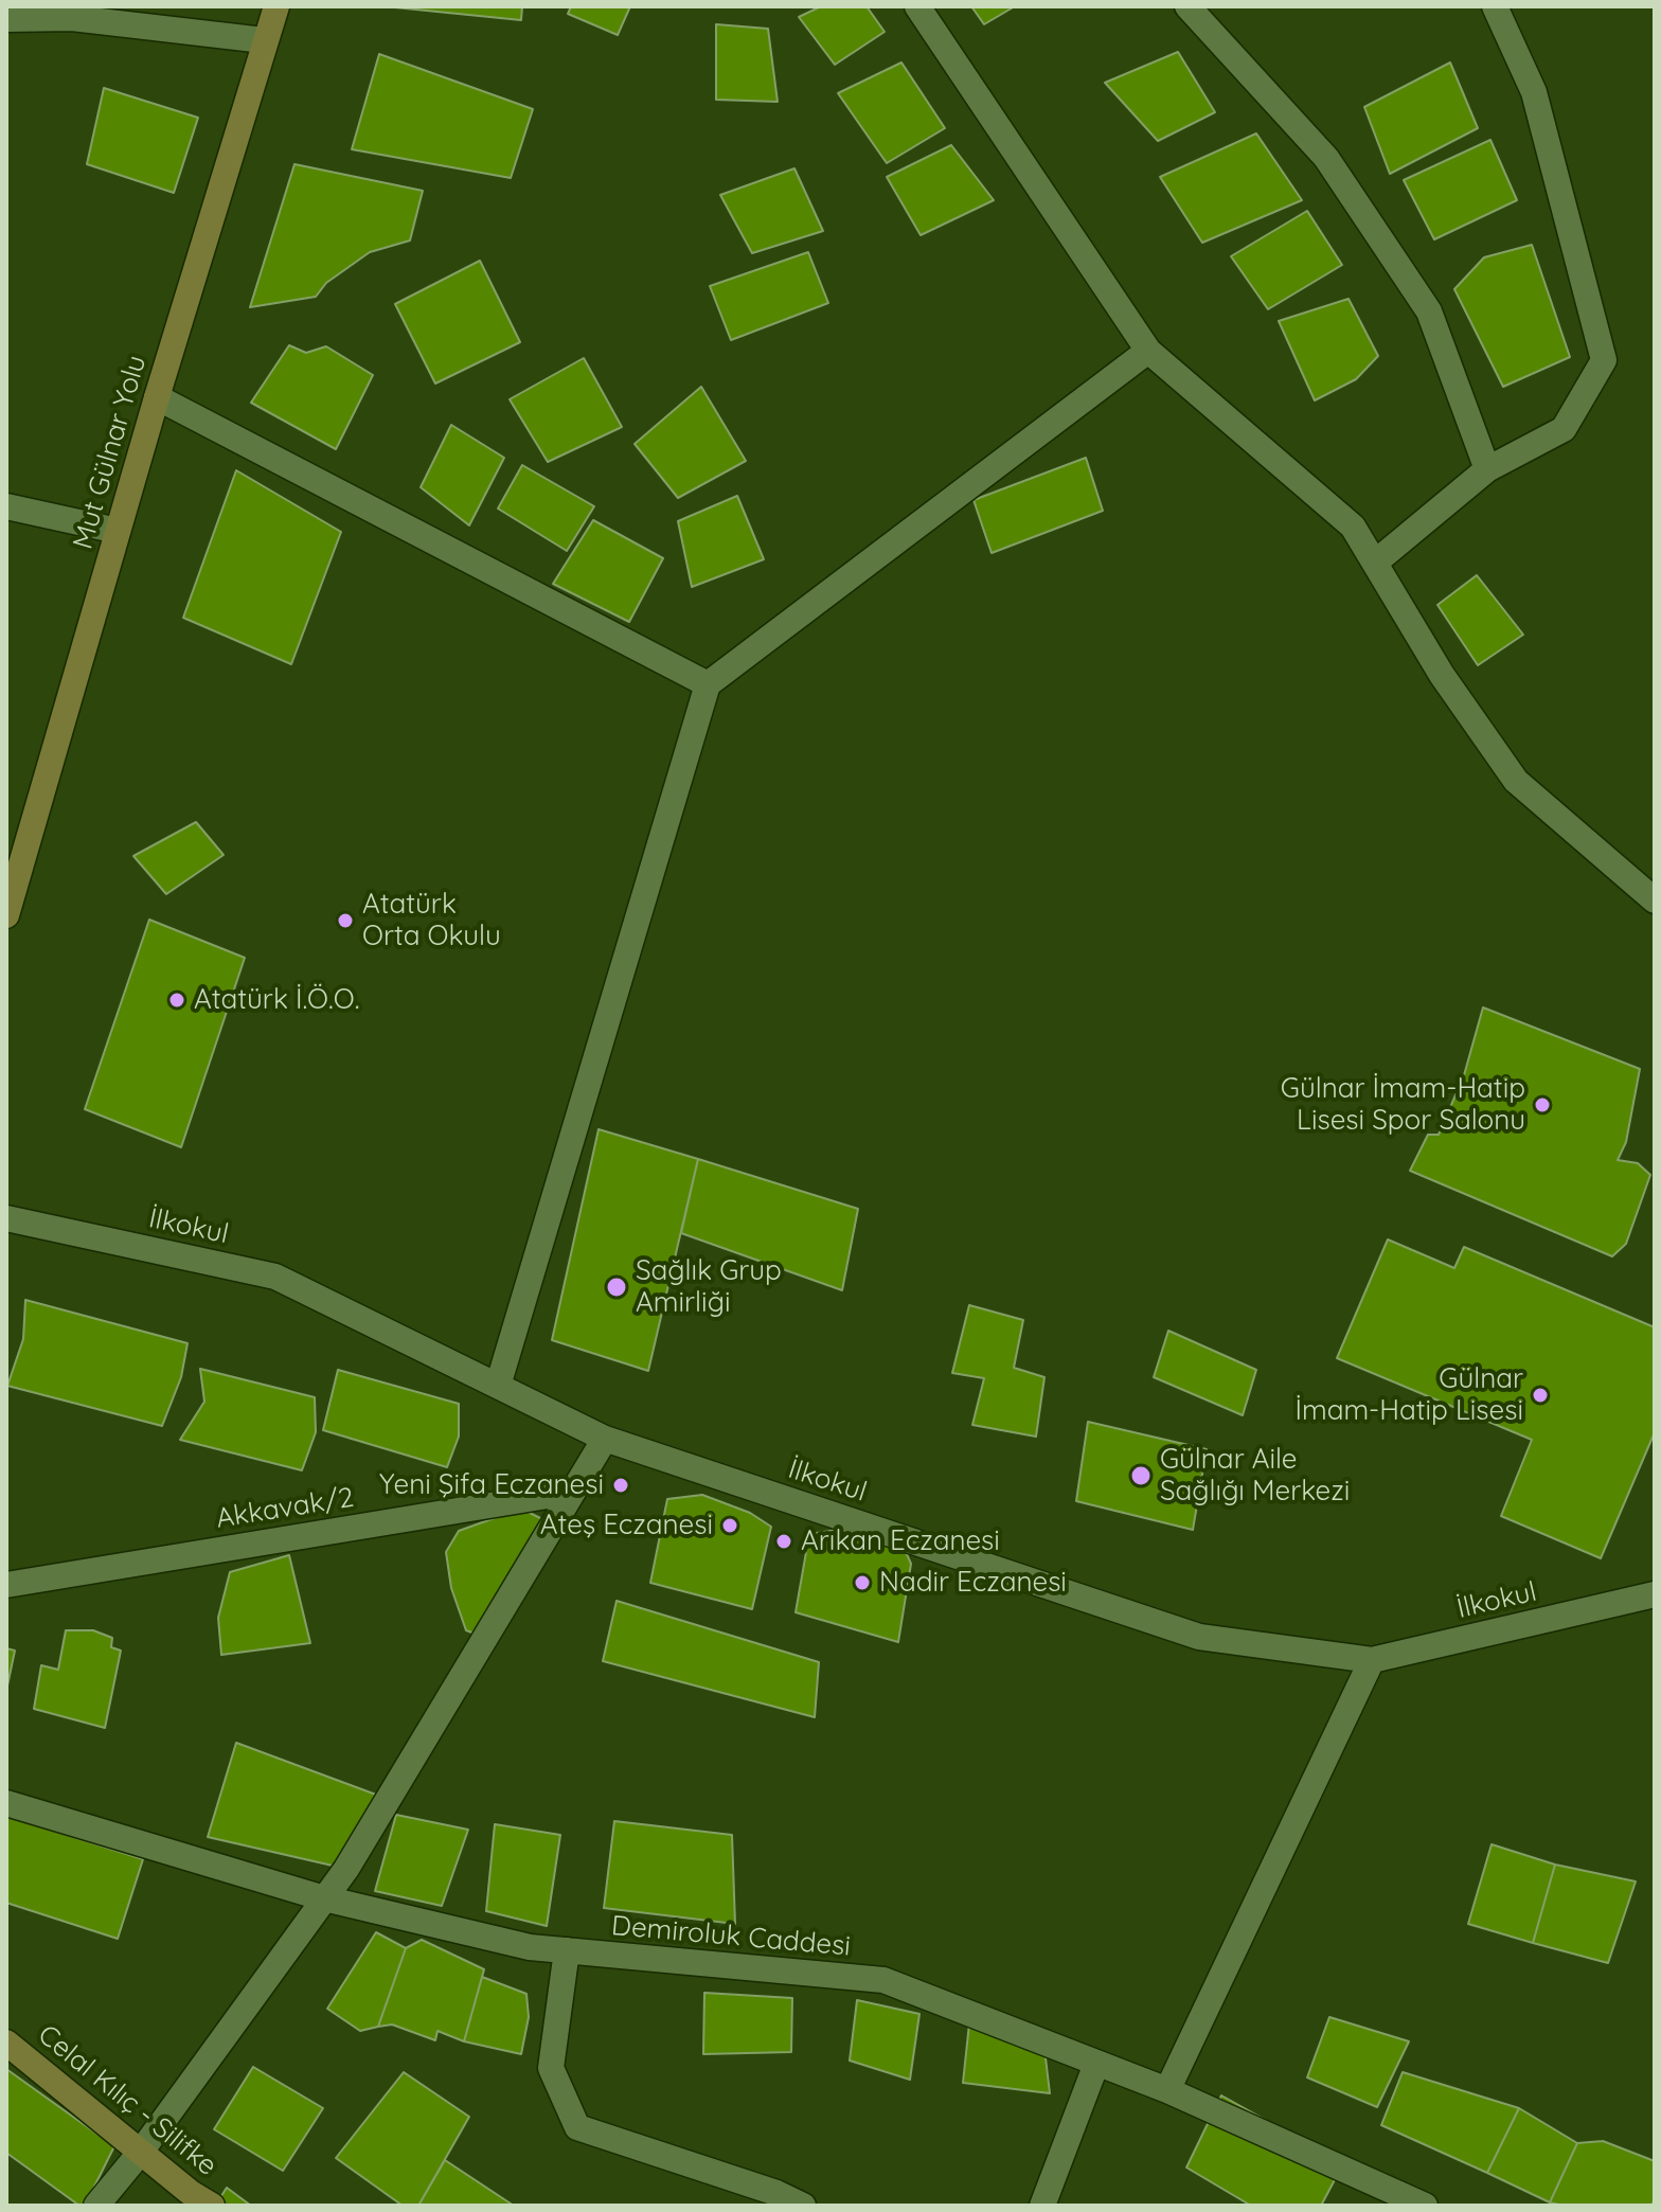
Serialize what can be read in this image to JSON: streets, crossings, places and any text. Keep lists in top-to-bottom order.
{
  "streets": {
    "main road": ["Mut Gülnar Yolu", "Celal Kılıç - Silifke"],
    "street": ["İlkokul", "Akkavak/2", "Demiroluk Caddesi"]
  },
  "places": [
    "Atatürk Orta Okulu",
    "Atatürk İ.Ö.O.",
    "Gülnar İmam-Hatip Lisesi Spor Salonu",
    "Sağlık Grup Amirliği",
    "Gülnar İmam-Hatip Lisesi",
    "Gülnar Aile Sağlığı Merkezi",
    "Yeni Şifa Eczanesi",
    "Ateş Eczanesi",
    "Arıkan Eczanesi",
    "Nadir Eczanesi"
  ]
}
